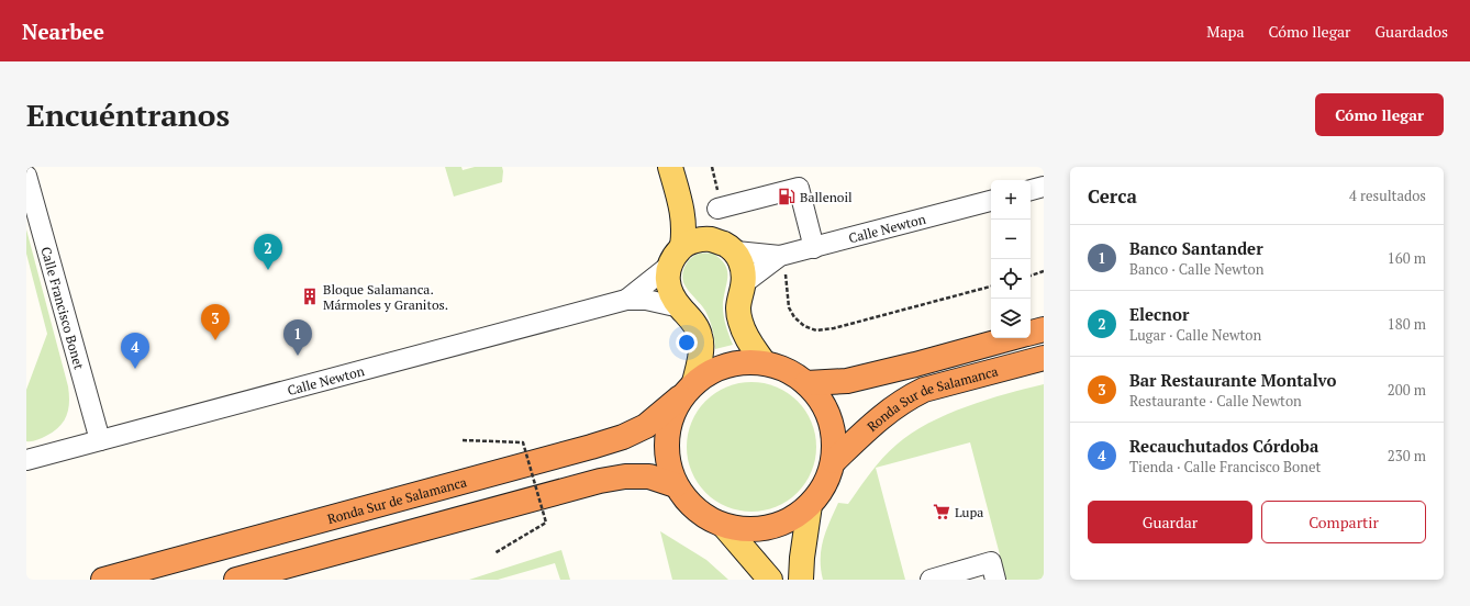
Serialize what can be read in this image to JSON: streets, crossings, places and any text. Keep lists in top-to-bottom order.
{
  "streets": {
    "highway": ["Ronda Sur de Salamanca"],
    "street": ["Calle Newton", "Calle Francisco Bonet"]
  },
  "crossings": [
    ["Calle Newton", "Calle Francisco Bonet"]
  ],
  "places": {
    "fuel station": ["Ballenoil"],
    "building": ["Bloque Salamanca. Mármoles y Granitos."],
    "supermarket": ["Lupa"]
  },
  "page": {
    "header": "Nearbee",
    "nav": ["Mapa", "Cómo llegar", "Guardados"],
    "buttons": [
      "Cómo llegar",
      ["Guardar", "Compartir"]
    ],
    "title": "Encuéntranos",
    "heading": ["Cerca", "4 resultados"],
    "map_buttons": ["+", "−"],
    "list": [
      {
        "mark": "1",
        "name": "Banco Santander",
        "note": "Banco · Calle Newton",
        "value": "160 m"
      },
      {
        "mark": "2",
        "name": "Elecnor",
        "note": "Lugar · Calle Newton",
        "value": "180 m"
      },
      {
        "mark": "3",
        "name": "Bar Restaurante Montalvo",
        "note": "Restaurante · Calle Newton",
        "value": "200 m"
      },
      {
        "mark": "4",
        "name": "Recauchutados Córdoba",
        "note": "Tienda · Calle Francisco Bonet",
        "value": "230 m"
      }
    ],
    "pins": [
      "2",
      "3",
      "1",
      "4"
    ]
  }
}
